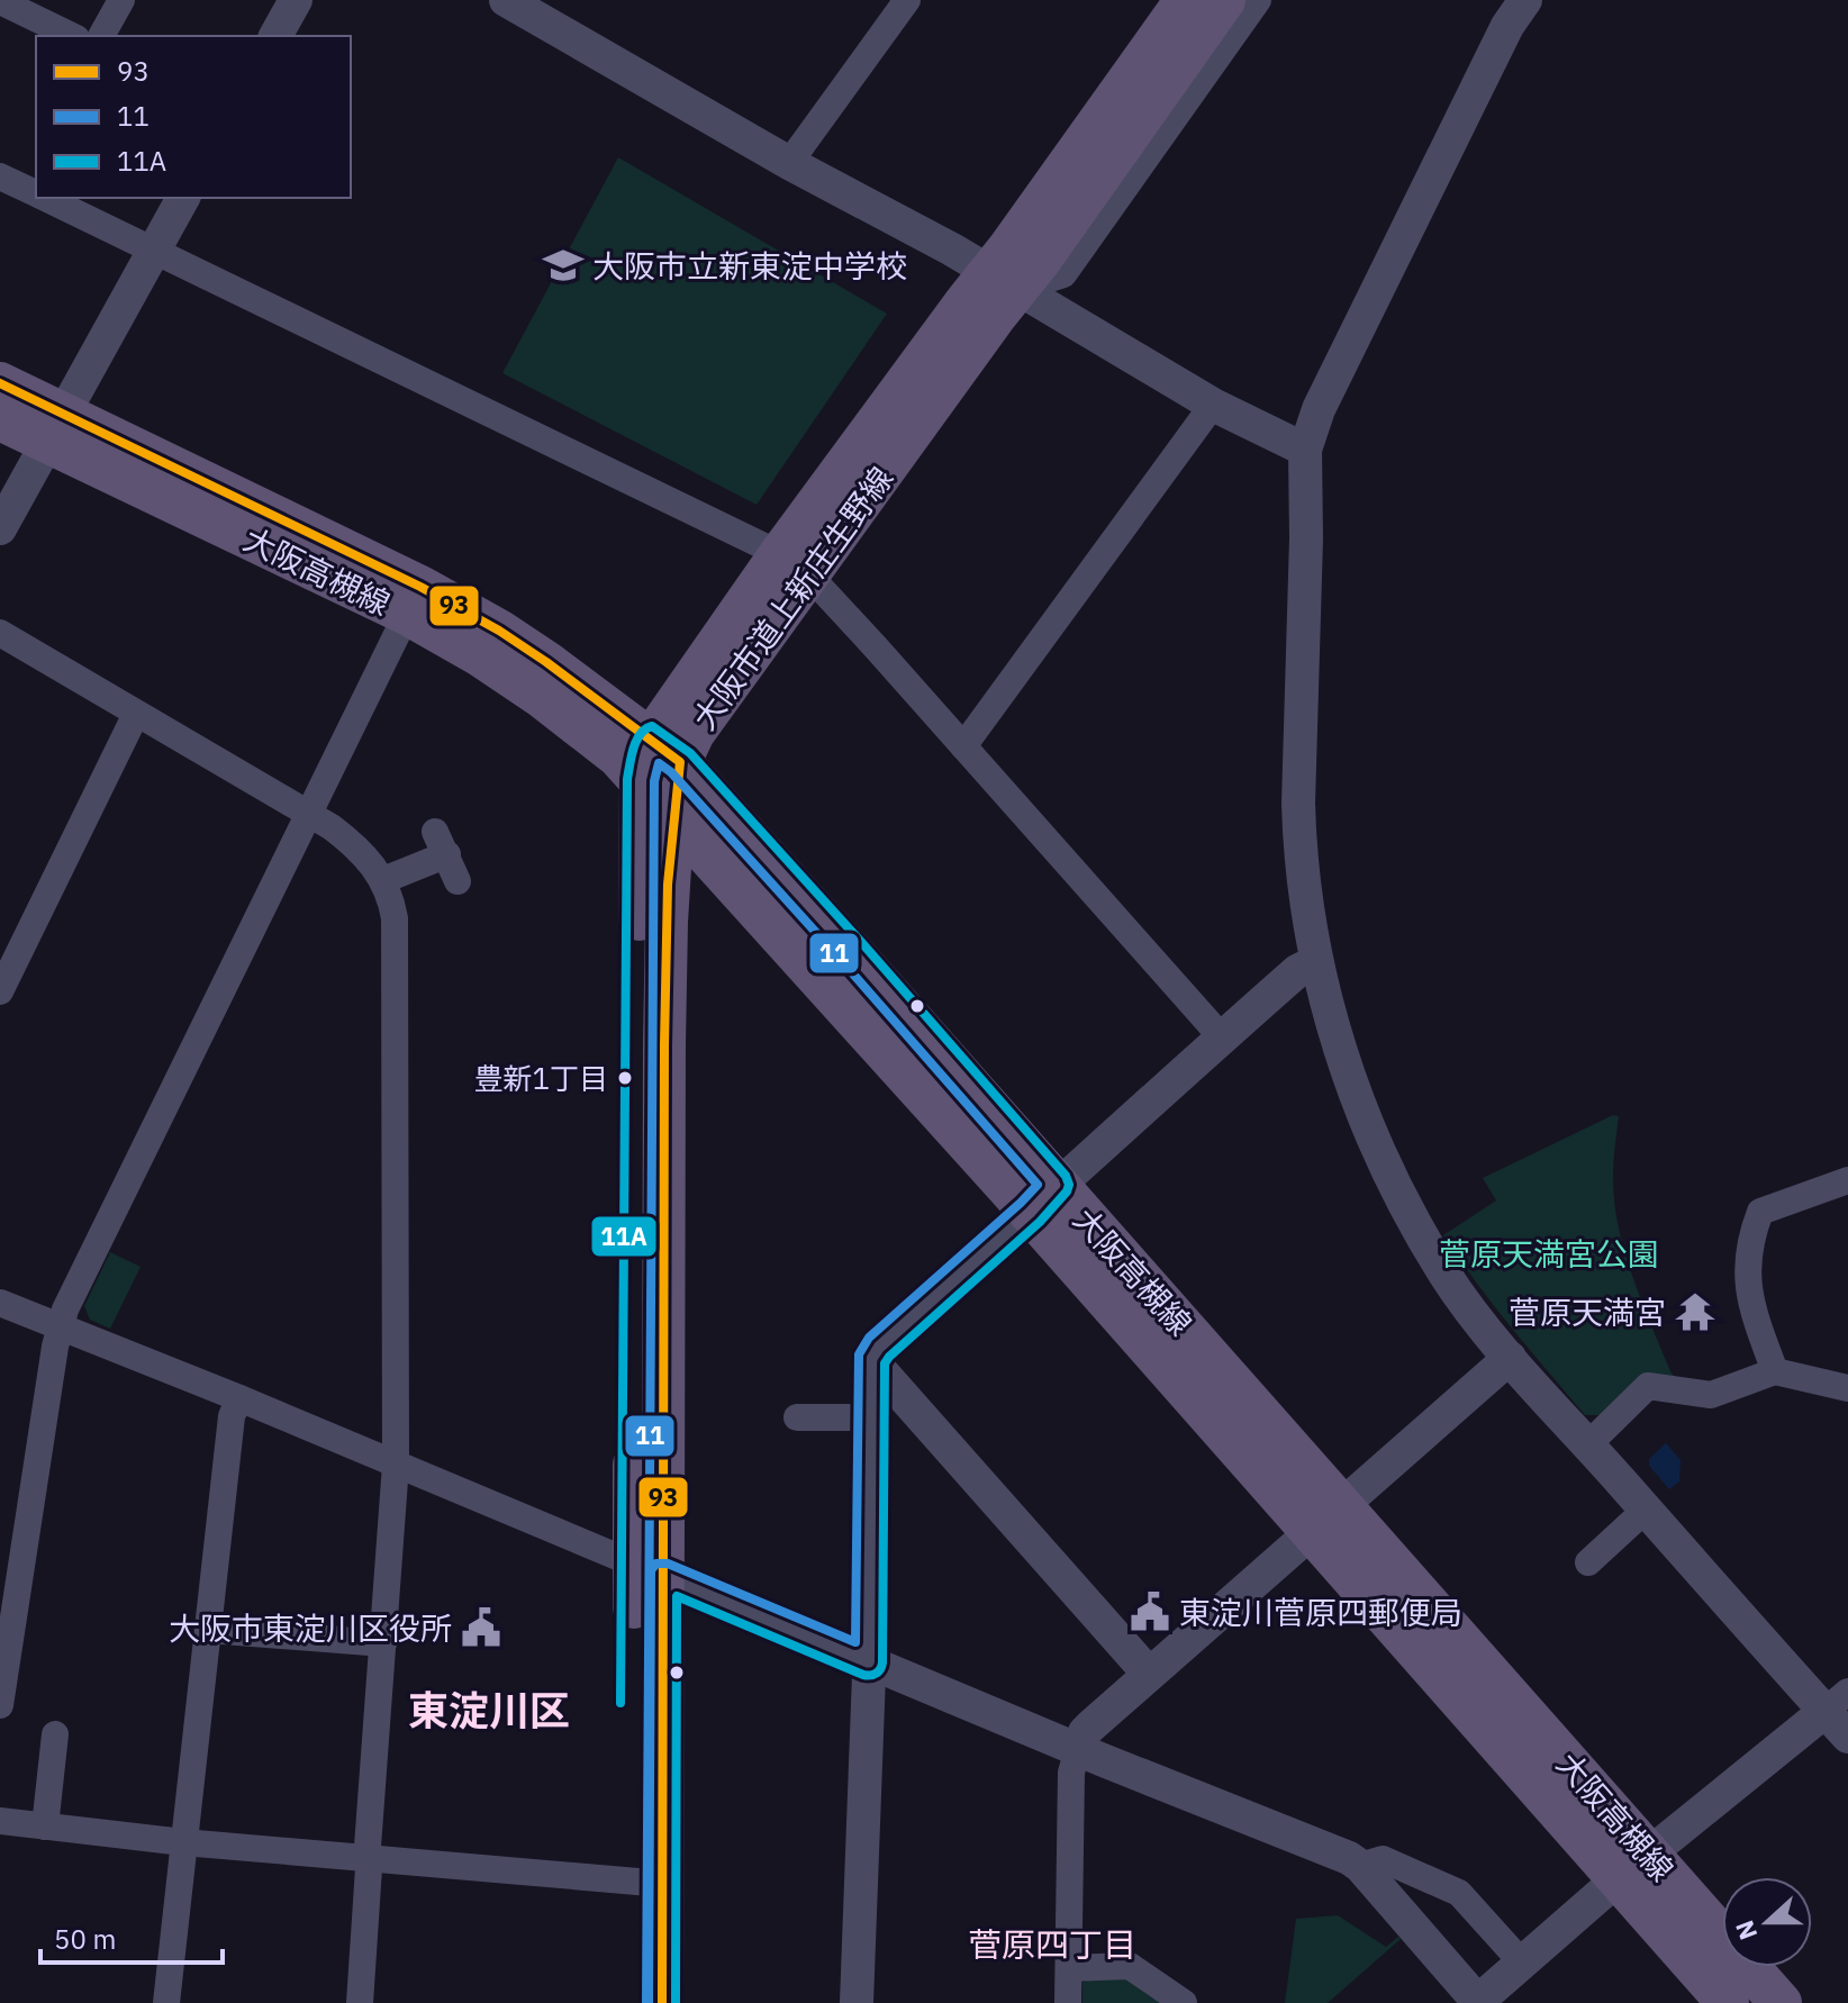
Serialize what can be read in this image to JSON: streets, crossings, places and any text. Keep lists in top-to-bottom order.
{
  "streets": {
    "main road": ["大阪高槻線", "大阪市道上新庄生野線"]
  },
  "crossings": [
    ["大阪高槻線", "大阪市道上新庄生野線"]
  ],
  "districts": ["東淀川区", "菅原四丁目"],
  "parks": ["菅原天満宮公園"],
  "places": {
    "school or university": ["大阪市立新東淀中学校"],
    "other": ["豊新1丁目"],
    "temple": ["菅原天満宮"],
    "public building": ["東淀川菅原四郵便局", "大阪市東淀川区役所"]
  },
  "lines": ["transit line 93", "transit line 11A", "transit line 11"],
  "legend": ["93", "11", "11A"],
  "scale_bar": "50 m",
  "north": "left"
}
